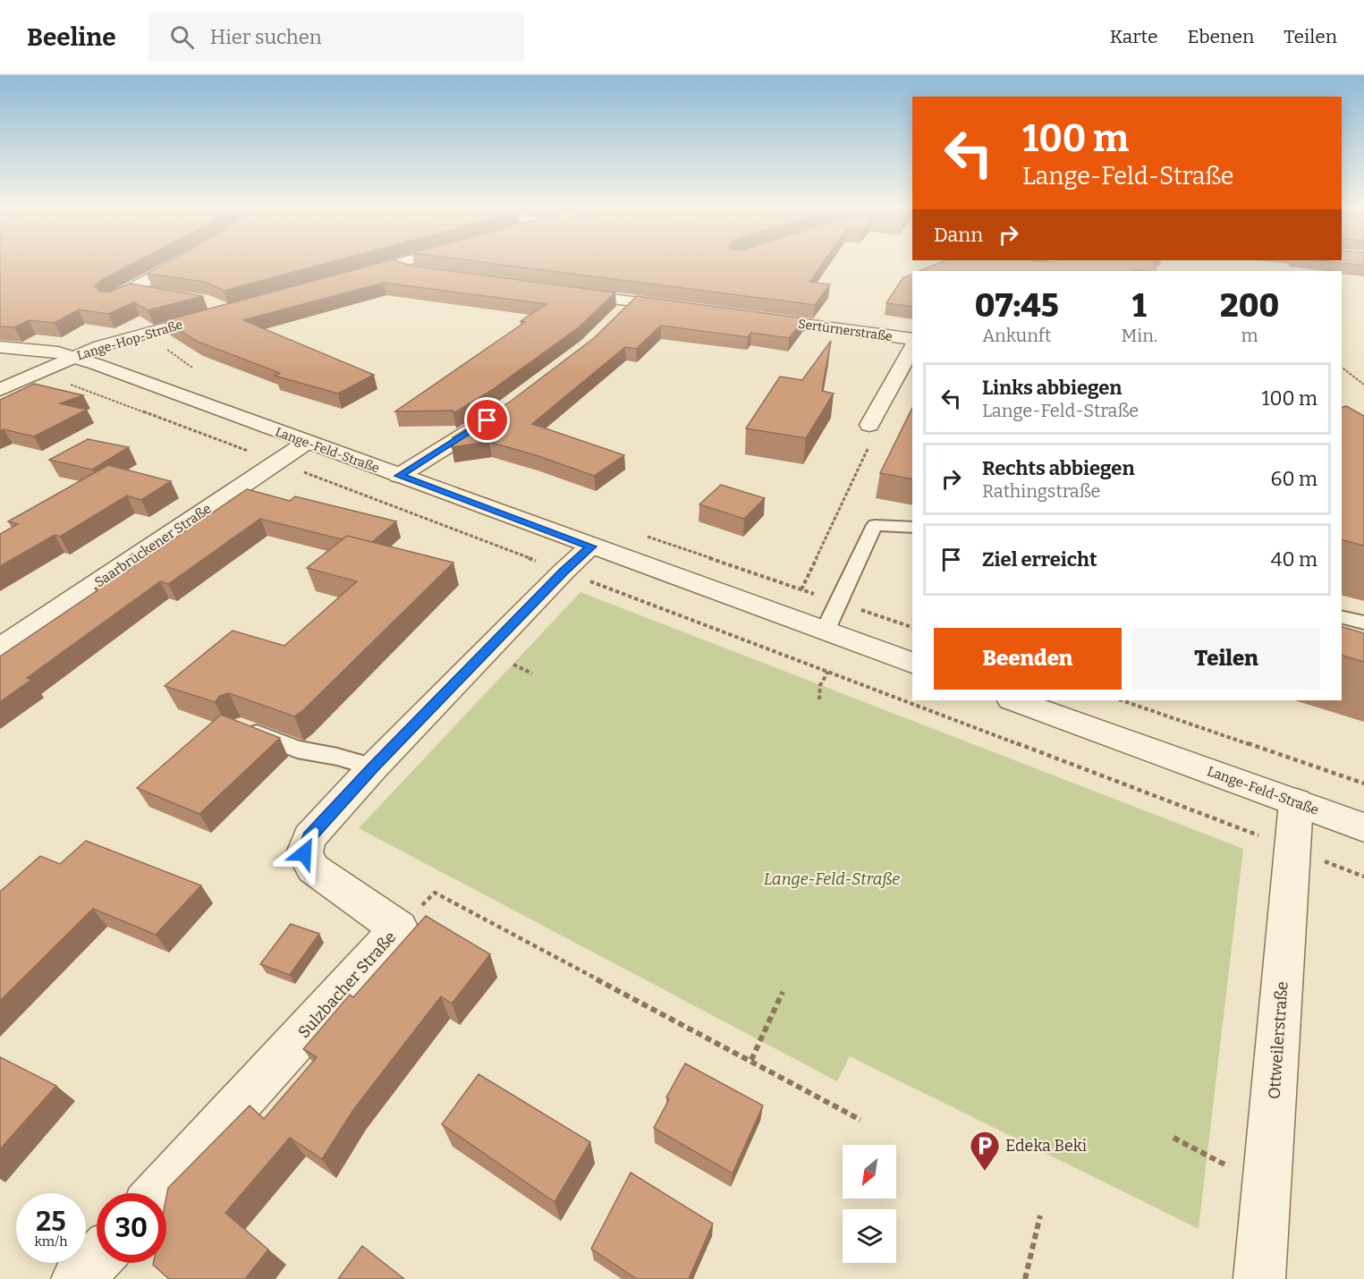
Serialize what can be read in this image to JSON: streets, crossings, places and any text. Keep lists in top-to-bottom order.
{
  "streets": {
    "street": [
      "Sertürnerstraße",
      "Lange-Hop-Straße",
      "Lange-Feld-Straße",
      "Saarbrückener Straße",
      "Sulzbacher Straße",
      "Ottweilerstraße"
    ]
  },
  "crossings": [
    ["Lange-Hop-Straße", "Lange-Feld-Straße"],
    ["Lange-Feld-Straße", "Saarbrückener Straße"],
    ["Lange-Feld-Straße", "Sulzbacher Straße"],
    ["Lange-Feld-Straße", "Ottweilerstraße"]
  ],
  "parks": ["Lange-Feld-Straße"],
  "places": {
    "parking": ["Edeka Beki"]
  },
  "north": "bottom left",
  "page": {
    "header": "Beeline",
    "search": "Hier suchen",
    "nav": ["Karte", "Ebenen", "Teilen"],
    "turn": ["100 m", "Lange-Feld-Straße"],
    "then": "Dann",
    "eta": [
      "07:45",
      "Ankunft",
      "1",
      "Min.",
      "200",
      "m"
    ],
    "list": [
      {
        "name": "Links abbiegen",
        "note": "Lange-Feld-Straße",
        "value": "100 m"
      },
      {
        "name": "Rechts abbiegen",
        "note": "Rathingstraße",
        "value": "60 m"
      },
      {
        "name": "Ziel erreicht",
        "value": "40 m"
      }
    ],
    "buttons": ["Beenden", "Teilen"],
    "speed": "25 km/h",
    "limit": "30"
  }
}
